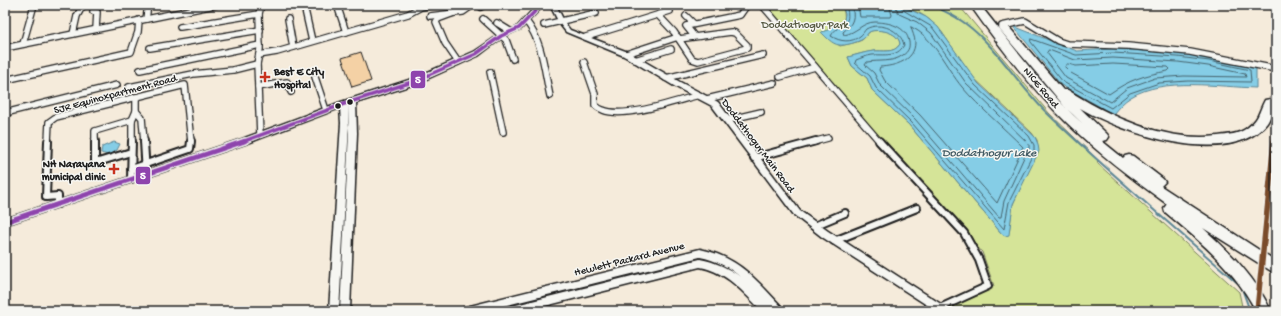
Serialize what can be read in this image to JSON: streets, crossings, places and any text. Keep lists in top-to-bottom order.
{
  "streets": {
    "highway": ["NICE Road"],
    "street": ["SJR Equinoxpartment Road", "Doddathogur Main Road", "Hewlett Packard Avenue"]
  },
  "water": ["Doddathogur Lake"],
  "parks": ["Doddathogur Park"],
  "places": {
    "health": ["Best E City Hospital", "NH Narayana municipal clinic"]
  },
  "lines": ["transit line 5"]
}
